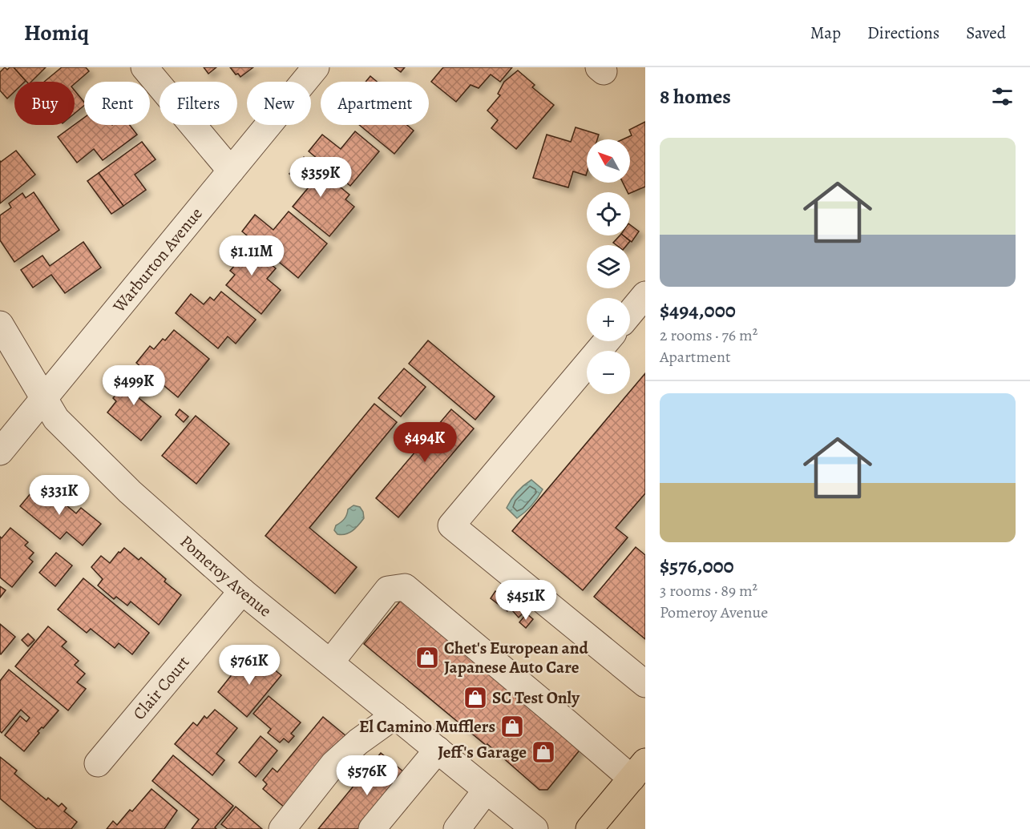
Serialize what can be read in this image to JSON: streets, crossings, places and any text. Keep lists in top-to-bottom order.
{
  "streets": {
    "street": ["Warburton Avenue", "Pomeroy Avenue", "Clair Court"]
  },
  "crossings": [
    ["Warburton Avenue", "Pomeroy Avenue"],
    ["Pomeroy Avenue", "Clair Court"]
  ],
  "places": {
    "shop": [
      "Chet's European and Japanese Auto Care",
      "SC Test Only",
      "El Camino Mufflers",
      "Jeff's Garage"
    ]
  },
  "north": "top left",
  "page": {
    "header": "Homiq",
    "nav": ["Map", "Directions", "Saved"],
    "heading": "8 homes",
    "chip": [
      "Buy",
      "Rent",
      "Filters",
      "New",
      "Apartment"
    ],
    "list": [
      {
        "name": "$494,000",
        "note": "2 rooms · 76 m² · Apartment"
      },
      {
        "name": "$576,000",
        "note": "3 rooms · 89 m² · Pomeroy Avenue"
      }
    ],
    "map_buttons": ["+", "−"],
    "price": [
      "$359K",
      "$1.11M",
      "$499K",
      "$494K",
      "$331K",
      "$451K",
      "$761K",
      "$576K"
    ]
  }
}
